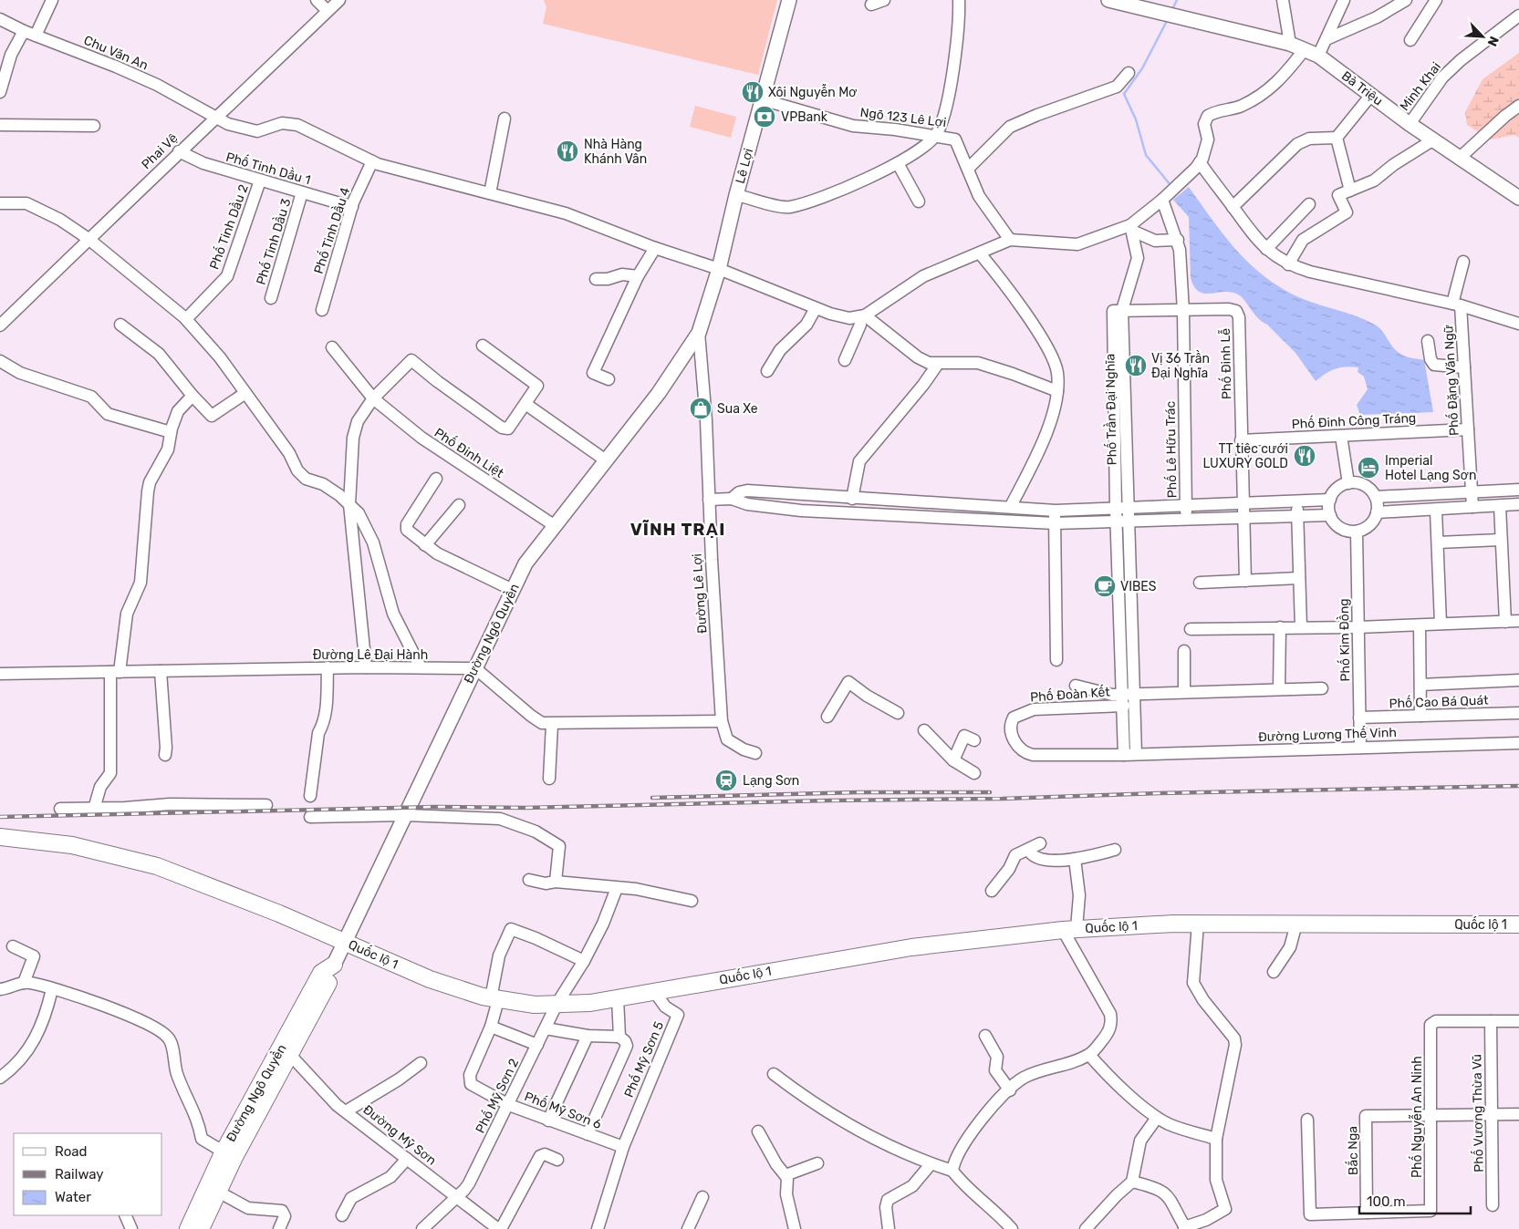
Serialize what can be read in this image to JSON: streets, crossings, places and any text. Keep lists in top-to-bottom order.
{
  "streets": {
    "highway": ["Đường Ngô Quyền", "Quốc lộ 1"],
    "main road": ["Bà Triệu", "Lê Lợi"],
    "street": [
      "Chu Văn An",
      "Minh Khai",
      "Ngõ 123 Lê Lợi",
      "Phai Vệ",
      "Phố Tinh Dầu 1",
      "Phố Tinh Dầu 2",
      "Phố Tinh Dầu 4",
      "Phố Tinh Dầu 3",
      "Phố Đinh Lễ",
      "Phố Đặng Văn Ngữ",
      "Phố Trần Đại Nghĩa",
      "Phố Đinh Công Tráng",
      "Phố Lê Hữu Trác",
      "Phố Đinh Liệt",
      "Đường Lê Lợi",
      "Phố Kim Đồng",
      "Đường Lê Đại Hành",
      "Phố Đoàn Kết",
      "Phố Cao Bá Quát",
      "Đường Lương Thế Vinh",
      "Phố Mỹ Sơn 5",
      "Phố Mỹ Sơn 2",
      "Phố Mỹ Sơn 6",
      "Phố Vương Thừa Vũ",
      "Phố Nguyễn An Ninh",
      "Đường Mỹ Sơn",
      "Bắc Nga"
    ]
  },
  "crossings": [
    ["Chu Văn An", "Phai Vệ"],
    ["Chu Văn An", "Lê Lợi"],
    ["Chu Văn An", "Phố Tinh Dầu 4"],
    ["Minh Khai", "Bà Triệu"],
    ["Ngõ 123 Lê Lợi", "Lê Lợi"],
    ["Phai Vệ", "Phố Tinh Dầu 1"],
    ["Lê Lợi", "Đường Lê Lợi"],
    ["Lê Lợi", "Đường Ngô Quyền"],
    ["Phố Tinh Dầu 1", "Phố Tinh Dầu 2"],
    ["Phố Tinh Dầu 1", "Phố Tinh Dầu 4"],
    ["Phố Tinh Dầu 1", "Phố Tinh Dầu 3"],
    ["Phố Đinh Lễ", "Phố Trần Đại Nghĩa"],
    ["Phố Đinh Lễ", "Phố Đinh Công Tráng"],
    ["Phố Đinh Lễ", "Phố Lê Hữu Trác"],
    ["Phố Đặng Văn Ngữ", "Phố Đinh Công Tráng"],
    ["Phố Đinh Liệt", "Đường Ngô Quyền"],
    ["Đường Lê Lợi", "Đường Ngô Quyền"],
    ["Đường Ngô Quyền", "Đường Lê Đại Hành"],
    ["Đường Ngô Quyền", "Quốc lộ 1"],
    ["Đường Ngô Quyền", "Đường Mỹ Sơn"],
    ["Phố Kim Đồng", "Phố Cao Bá Quát"],
    ["Phố Kim Đồng", "Đường Lương Thế Vinh"],
    ["Phố Đoàn Kết", "Đường Lương Thế Vinh"],
    ["Quốc lộ 1", "Phố Mỹ Sơn 5"],
    ["Quốc lộ 1", "Phố Mỹ Sơn 2"],
    ["Phố Mỹ Sơn 5", "Phố Mỹ Sơn 6"],
    ["Phố Mỹ Sơn 2", "Phố Mỹ Sơn 6"],
    ["Phố Mỹ Sơn 2", "Đường Mỹ Sơn"],
    ["Phố Vương Thừa Vũ", "Phố Nguyễn An Ninh"],
    ["Phố Nguyễn An Ninh", "Bắc Nga"]
  ],
  "districts": ["VĨNH TRẠI"],
  "places": {
    "restaurant": [
      "Xôi Nguyễn Mơ",
      "Nhà Hàng Khánh Vân",
      "Vị 36 Trần Đại Nghĩa",
      "TT tiêc cưới LUXURY GOLD"
    ],
    "bank": ["VPBank"],
    "shop": ["Sua Xe"],
    "hotel": ["Imperial Hotel Lạng Sơn"],
    "cafe": ["VIBES"],
    "station": ["Lạng Sơn"]
  },
  "legend": ["Road", "Railway", "Water"],
  "scale_bar": "100 m",
  "north": "bottom right"
}
